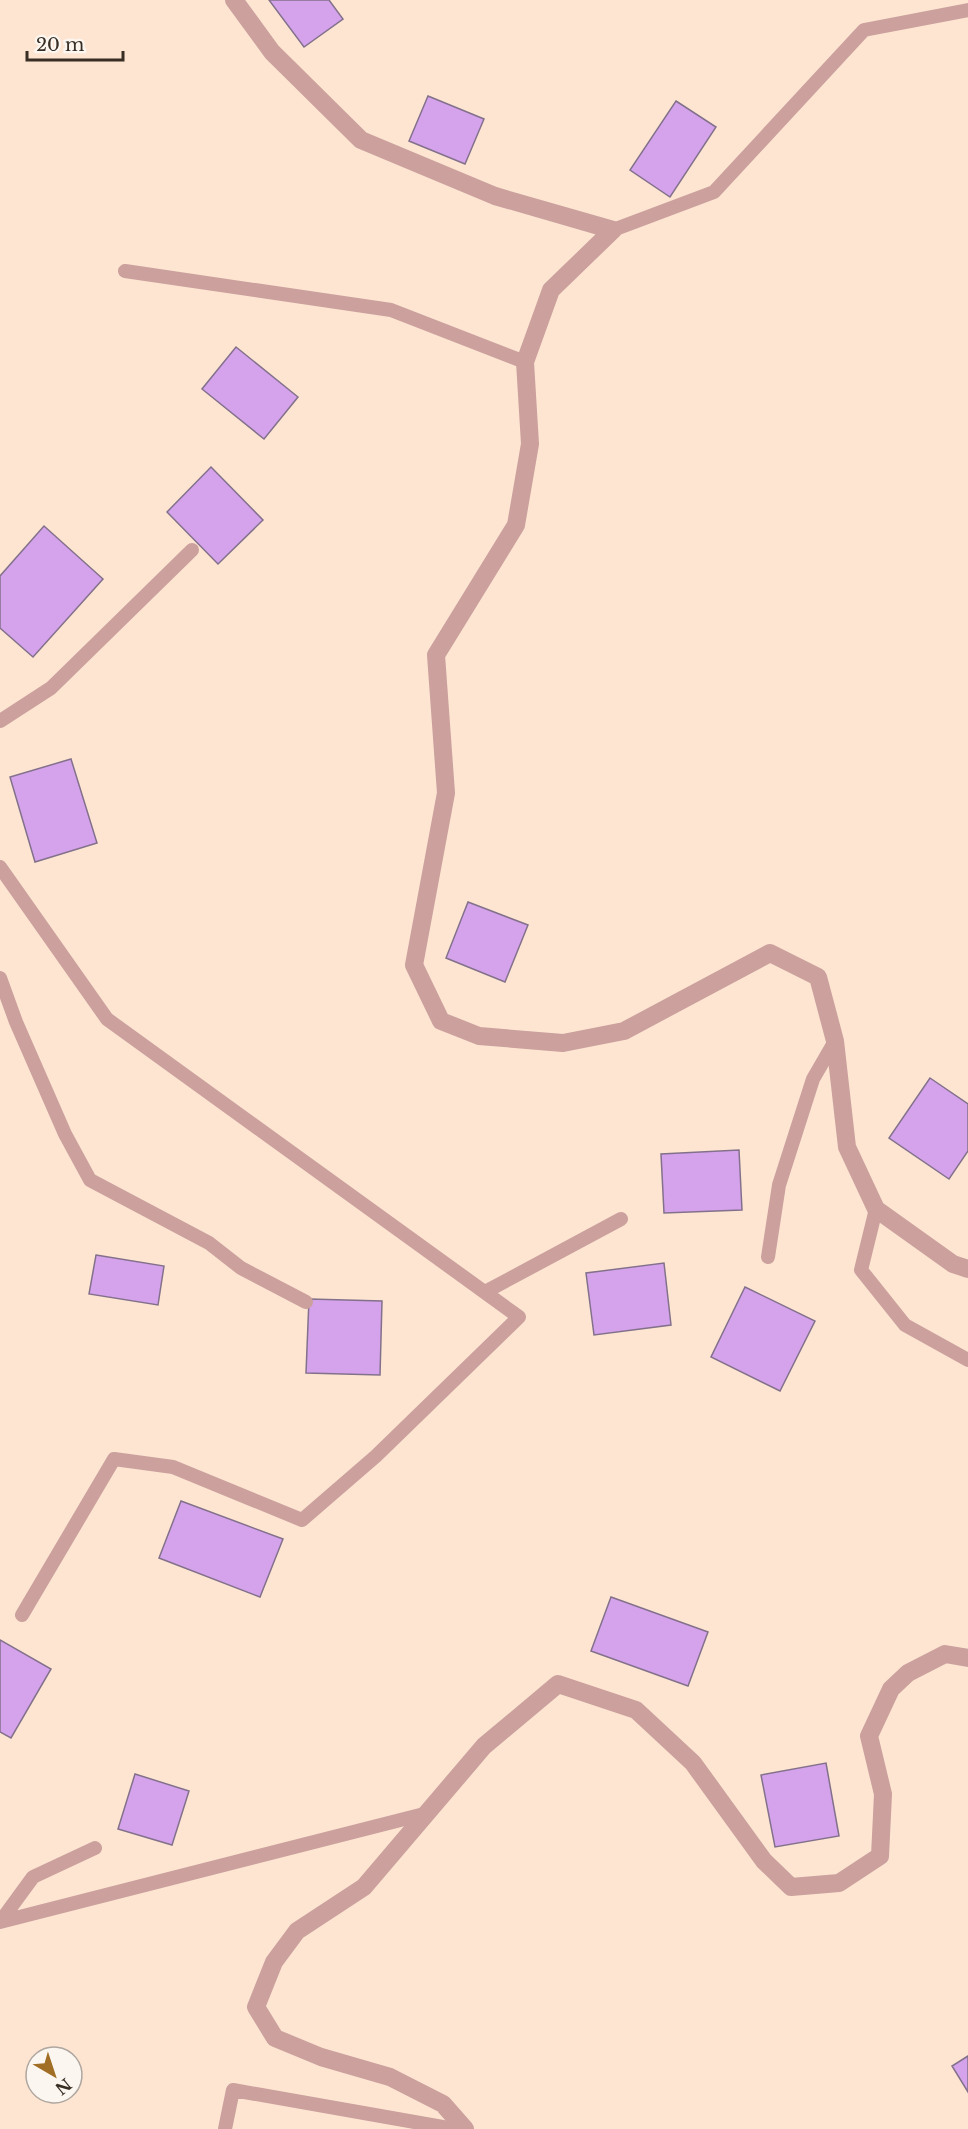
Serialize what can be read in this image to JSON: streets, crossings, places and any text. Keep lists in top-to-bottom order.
{
  "scale_bar": "20 m",
  "north": "bottom right"
}
